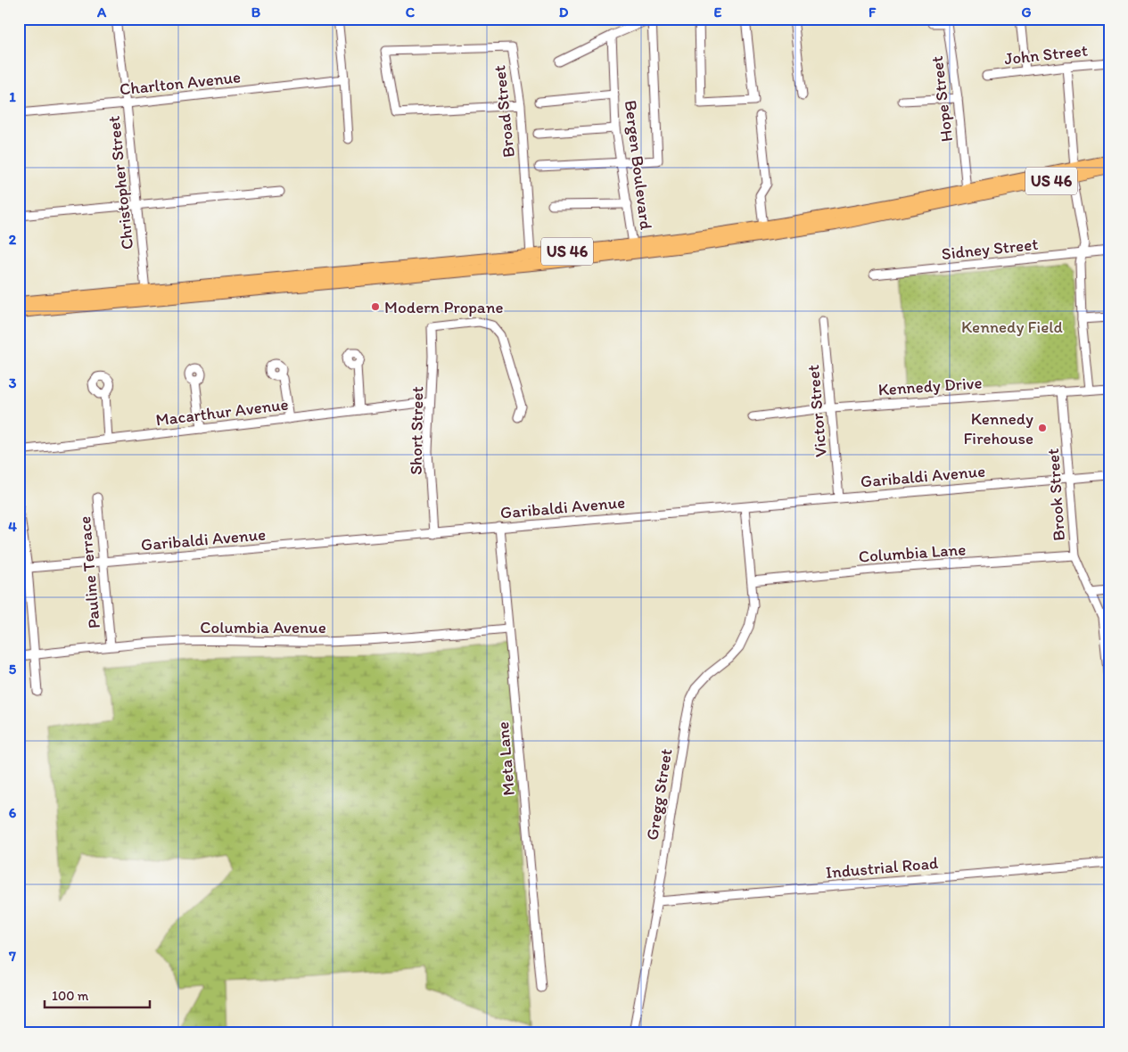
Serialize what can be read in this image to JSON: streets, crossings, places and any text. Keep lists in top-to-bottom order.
{
  "streets": {
    "highway": ["US 46"],
    "street": [
      "John Street",
      "Charlton Avenue",
      "Hope Street",
      "Broad Street",
      "Bergen Boulevard",
      "Christopher Street",
      "Sidney Street",
      "Kennedy Drive",
      "Victor Street",
      "Macarthur Avenue",
      "Short Street",
      "Garibaldi Avenue",
      "Brook Street",
      "Columbia Lane",
      "Pauline Terrace",
      "Columbia Avenue",
      "Meta Lane",
      "Gregg Street",
      "Industrial Road"
    ]
  },
  "crossings": [
    ["Charlton Avenue", "Christopher Street"],
    ["Hope Street", "US 46"],
    ["Broad Street", "US 46"],
    ["Bergen Boulevard", "US 46"],
    ["US 46", "Christopher Street"],
    ["Kennedy Drive", "Victor Street"],
    ["Kennedy Drive", "Brook Street"],
    ["Victor Street", "Garibaldi Avenue"],
    ["Macarthur Avenue", "Short Street"],
    ["Short Street", "Garibaldi Avenue"],
    ["Garibaldi Avenue", "Brook Street"],
    ["Garibaldi Avenue", "Pauline Terrace"],
    ["Garibaldi Avenue", "Meta Lane"],
    ["Garibaldi Avenue", "Gregg Street"],
    ["Brook Street", "Columbia Lane"],
    ["Columbia Lane", "Gregg Street"],
    ["Pauline Terrace", "Columbia Avenue"],
    ["Columbia Avenue", "Meta Lane"],
    ["Gregg Street", "Industrial Road"]
  ],
  "parks": ["Kennedy Field"],
  "places": ["Modern Propane", "Kennedy Firehouse"],
  "scale_bar": "100 m",
  "grid": {
    "columns": [
      "A",
      "B",
      "C",
      "D",
      "E",
      "F",
      "G"
    ],
    "rows": [
      "1",
      "2",
      "3",
      "4",
      "5",
      "6",
      "7"
    ]
  }
}
